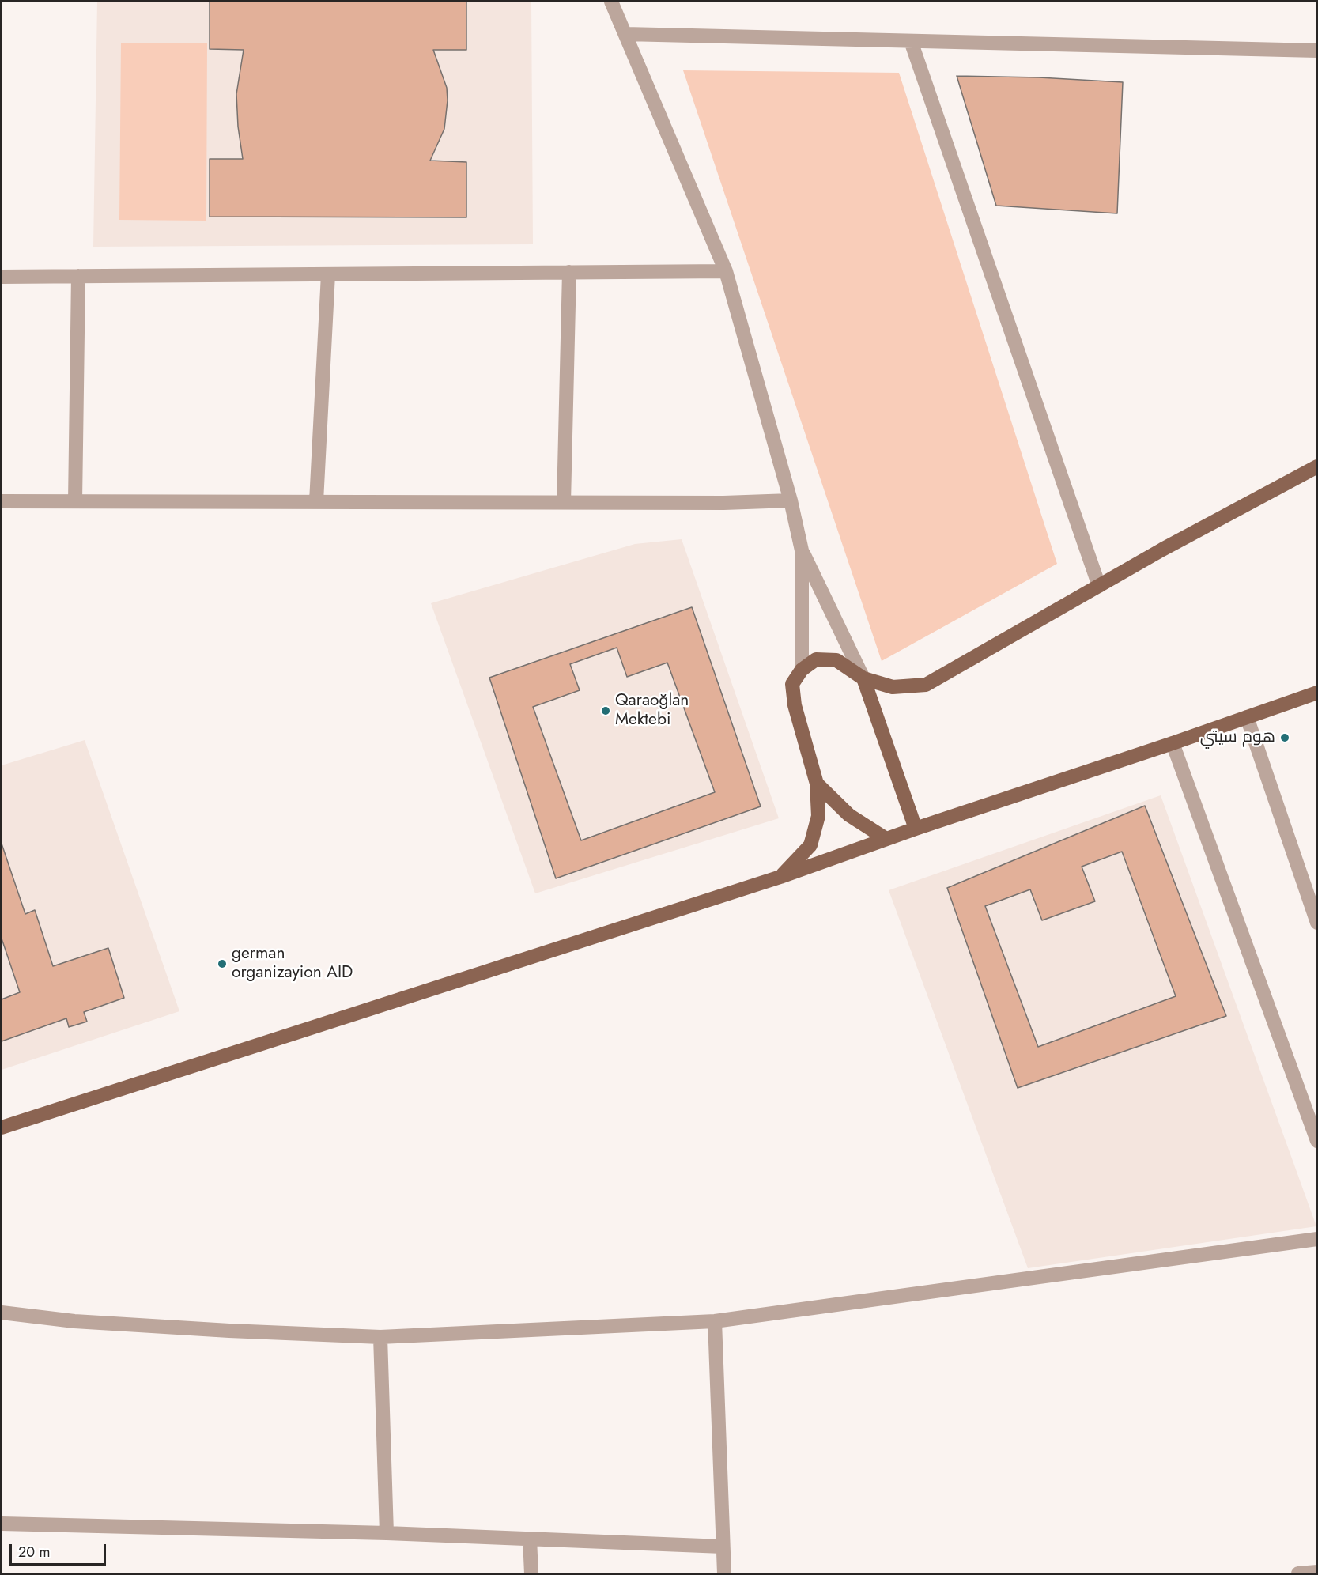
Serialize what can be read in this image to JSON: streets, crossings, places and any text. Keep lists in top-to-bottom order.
{
  "places": ["Qaraoğlan Mektebi", "هوم سيتي", "german organizayion AID"],
  "scale_bar": "20 m"
}
